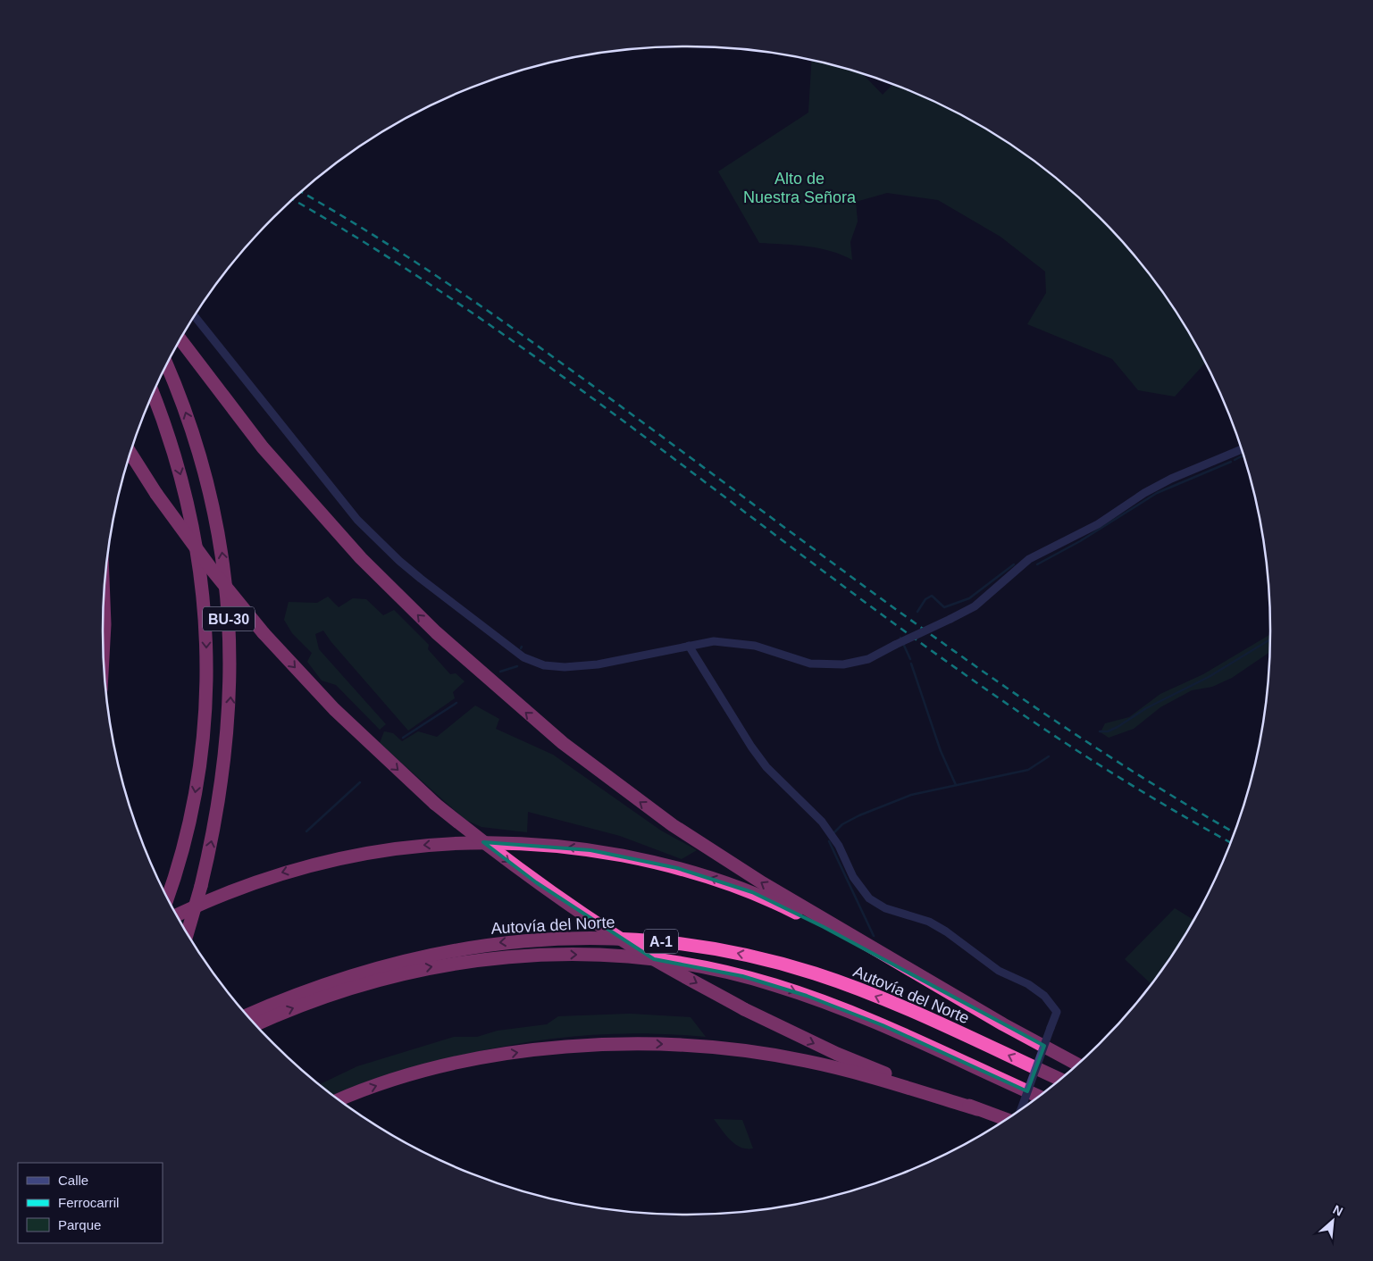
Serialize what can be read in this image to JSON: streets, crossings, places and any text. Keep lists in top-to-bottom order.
{
  "streets": {
    "highway": ["BU-30", "Autovía del Norte", "A-1"]
  },
  "parks": ["Alto de Nuestra Señora"],
  "legend": ["Calle", "Ferrocarril", "Parque"],
  "north": "top right"
}
